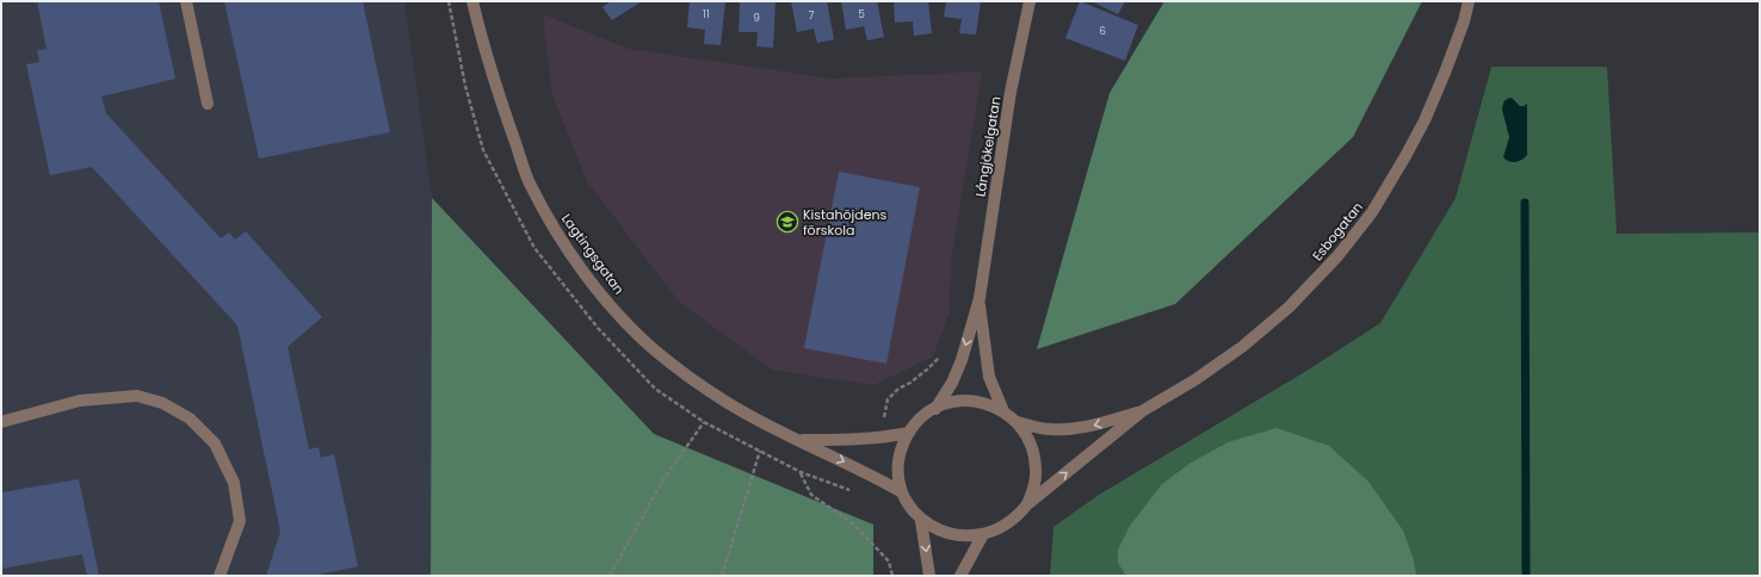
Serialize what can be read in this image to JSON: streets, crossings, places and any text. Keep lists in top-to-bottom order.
{
  "streets": {
    "street": ["Långjökelgatan", "Esbogatan", "Lagtingsgatan"]
  },
  "crossings": [
    ["Långjökelgatan", "Esbogatan"],
    ["Långjökelgatan", "Lagtingsgatan"],
    ["Esbogatan", "Lagtingsgatan"]
  ],
  "places": {
    "school or university": ["Kistahöjdens förskola"]
  },
  "house_numbers": [
    "11",
    "5",
    "7",
    "9",
    "6"
  ]
}
